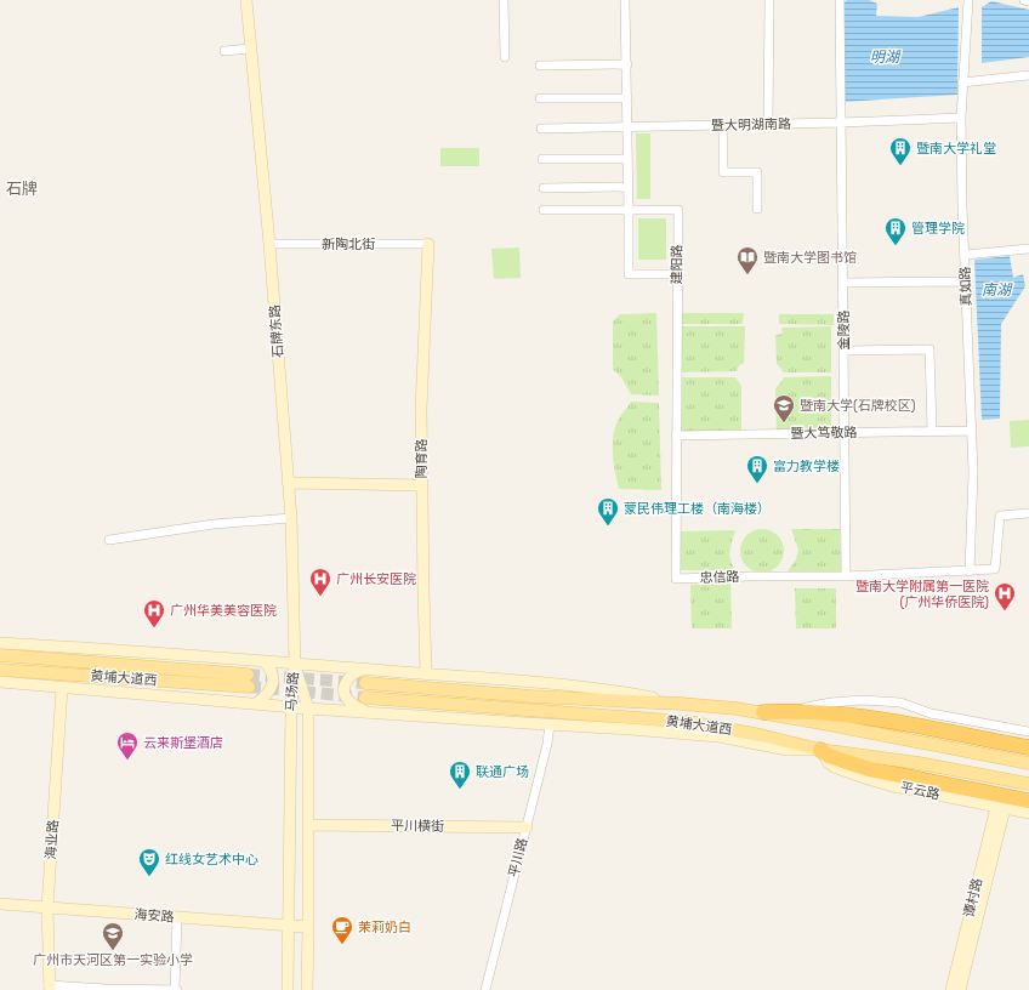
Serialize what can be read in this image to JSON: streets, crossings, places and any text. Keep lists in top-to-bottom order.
{
  "streets": {
    "main road": ["黄埔大道西"],
    "street": [
      "暨大明湖南路",
      "新陶北街",
      "建阳路",
      "真如路",
      "金陵路",
      "石牌东路",
      "暨大笃敬路",
      "陶育路",
      "忠信路",
      "马场路",
      "平川横街",
      "海业路",
      "平川路",
      "谭村路",
      "海安路"
    ]
  },
  "crossings": [
    ["暨大明湖南路", "真如路"],
    ["暨大明湖南路", "金陵路"],
    ["新陶北街", "石牌东路"],
    ["新陶北街", "陶育路"],
    ["建阳路", "暨大笃敬路"],
    ["建阳路", "忠信路"],
    ["真如路", "暨大笃敬路"],
    ["金陵路", "暨大笃敬路"],
    ["金陵路", "忠信路"],
    ["石牌东路", "马场路"],
    ["马场路", "平川横街"],
    ["马场路", "海安路"],
    ["平川横街", "平川路"],
    ["海业路", "海安路"]
  ],
  "districts": ["石牌"],
  "water": ["明湖", "南湖"],
  "places": {
    "building": [
      "暨南大学礼堂",
      "管理学院",
      "富力教学楼",
      "蒙民伟理工楼（南海楼）",
      "联通广场"
    ],
    "library": ["暨南大学图书馆"],
    "school or university": ["暨南大学(石牌校区)", "广州市天河区第一实验小学"],
    "hospital": ["广州长安医院", "暨南大学附属第一医院 (广州华侨医院)", "广州华美美容医院"],
    "hotel": ["云来斯堡酒店"],
    "theatre": ["红线女艺术中心"],
    "cafe": ["茉莉奶白"]
  }
}
